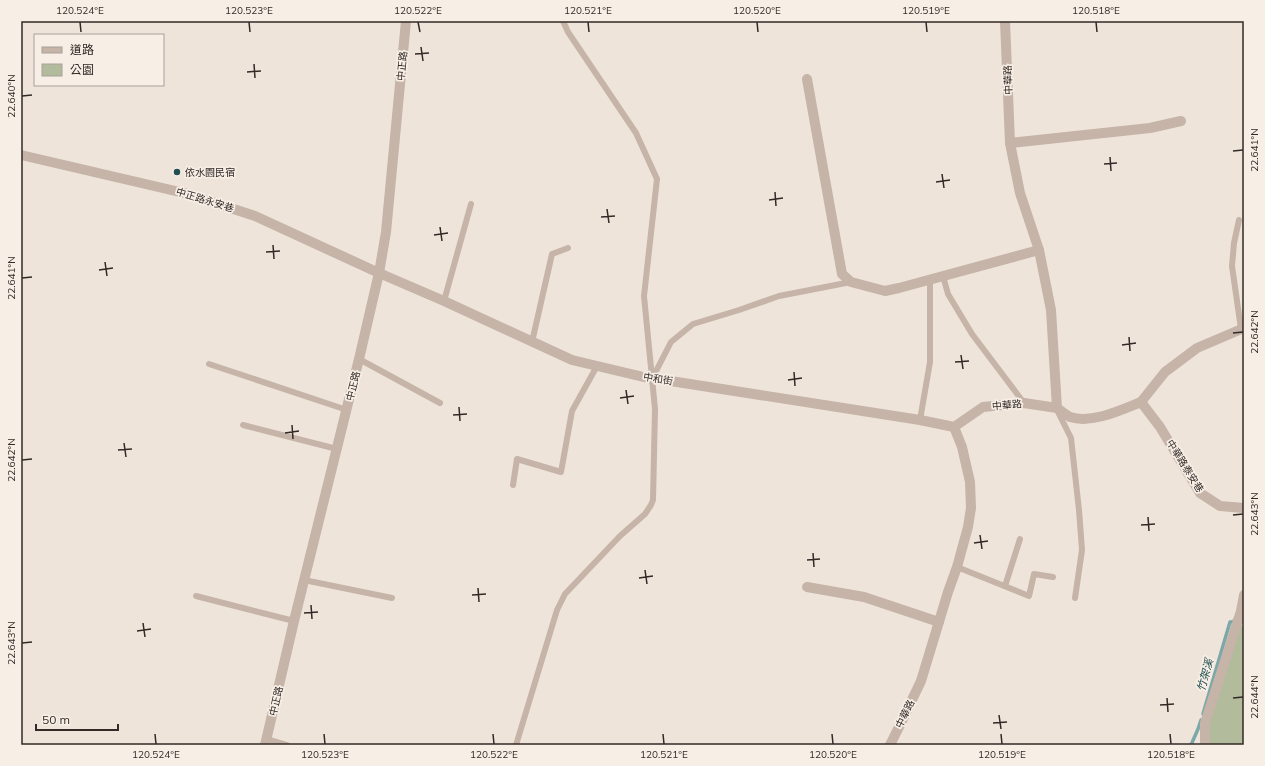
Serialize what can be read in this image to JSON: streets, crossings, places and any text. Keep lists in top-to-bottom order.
{
  "streets": {
    "street": [
      "中正路",
      "中華路",
      "中正路永安巷",
      "中和街",
      "中華路泰安巷"
    ]
  },
  "crossings": [
    ["中正路", "中正路永安巷"],
    ["中正路", "中和街"],
    ["中華路", "中和街"],
    ["中正路永安巷", "中和街"]
  ],
  "water": ["竹架溪"],
  "places": ["依水園民宿"],
  "legend": ["道路", "公園"],
  "scale_bar": "50 m",
  "coordinates": [
    "120.524°E",
    "120.523°E",
    "120.522°E",
    "120.521°E",
    "120.520°E",
    "120.519°E",
    "120.518°E",
    "22.640°N",
    "22.641°N",
    "22.642°N",
    "22.643°N",
    "22.644°N"
  ]
}
